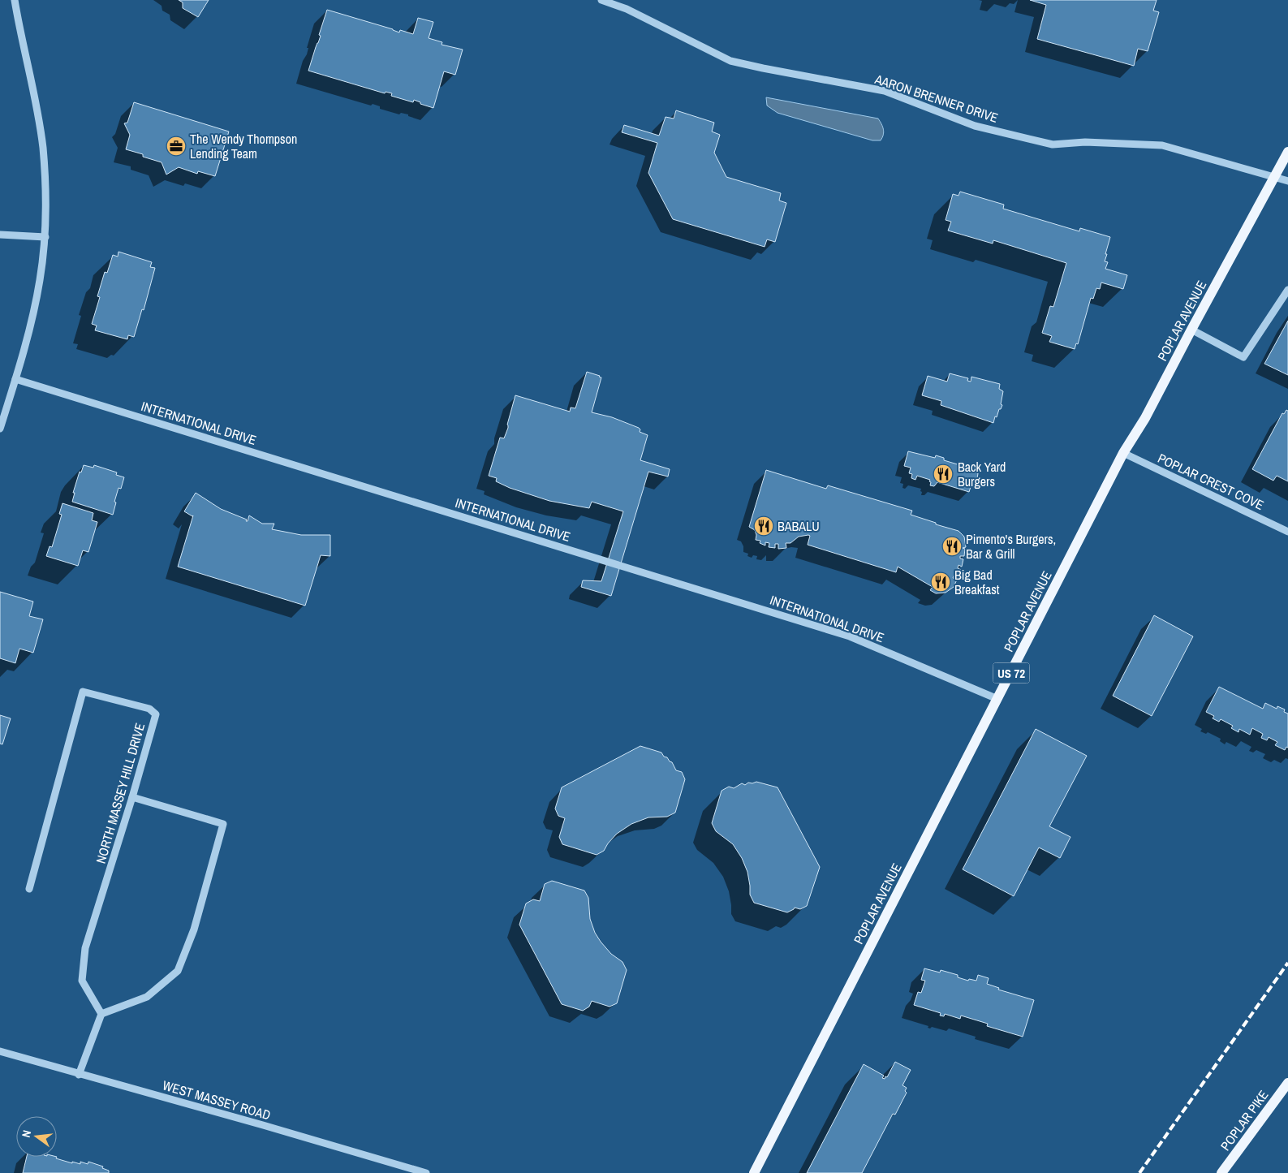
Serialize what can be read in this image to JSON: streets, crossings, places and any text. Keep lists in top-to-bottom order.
{
  "streets": {
    "main road": ["POPLAR AVENUE", "US 72", "POPLAR PIKE"],
    "street": [
      "AARON BRENNER DRIVE",
      "INTERNATIONAL DRIVE",
      "POPLAR CREST COVE",
      "NORTH MASSEY HILL DRIVE",
      "WEST MASSEY ROAD"
    ]
  },
  "crossings": [
    ["AARON BRENNER DRIVE", "POPLAR AVENUE"],
    ["POPLAR AVENUE", "INTERNATIONAL DRIVE"],
    ["POPLAR AVENUE", "POPLAR CREST COVE"]
  ],
  "places": {
    "office": ["The Wendy Thompson Lending Team"],
    "restaurant": [
      "Back Yard Burgers",
      "BABALU",
      "Pimento's Burgers, Bar & Grill",
      "Big Bad Breakfast"
    ]
  },
  "north": "left"
}
